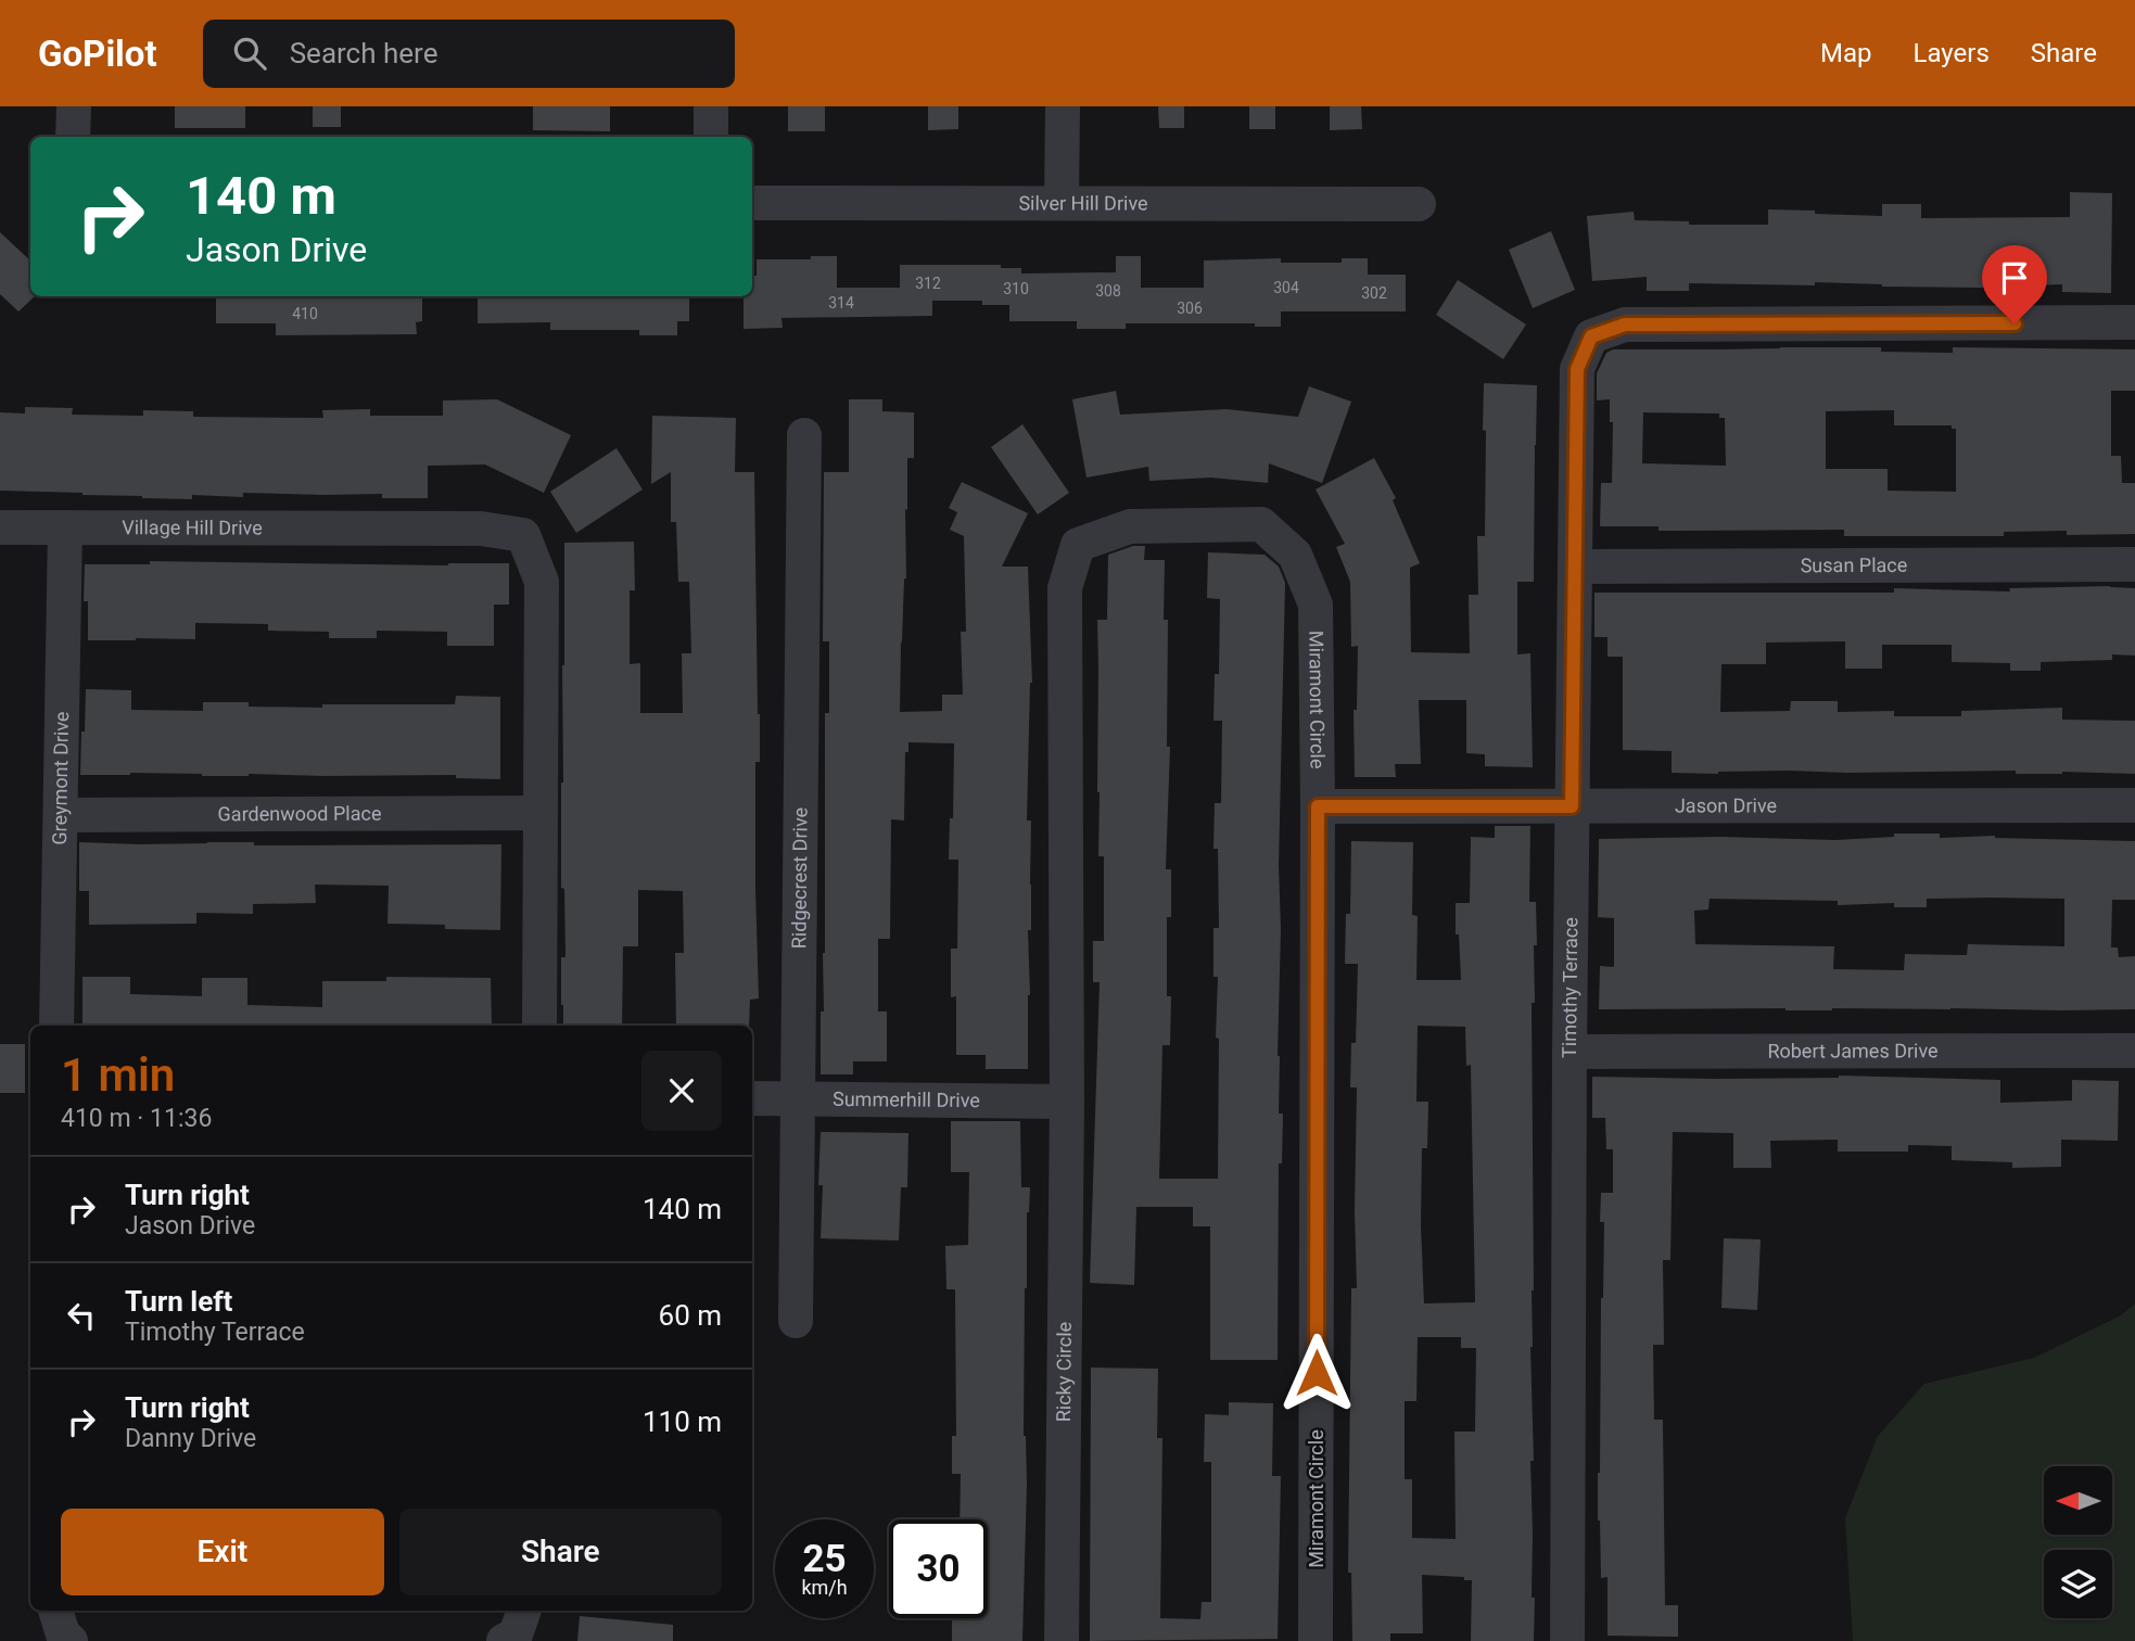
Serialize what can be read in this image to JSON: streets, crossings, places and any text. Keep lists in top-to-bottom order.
{
  "streets": {
    "street": [
      "Silver Hill Drive",
      "Village Hill Drive",
      "Susan Place",
      "Miramont Circle",
      "Greymont Drive",
      "Jason Drive",
      "Gardenwood Place",
      "Ridgecrest Drive",
      "Timothy Terrace",
      "Robert James Drive",
      "Summerhill Drive",
      "Ricky Circle"
    ]
  },
  "crossings": [
    ["Village Hill Drive", "Greymont Drive"],
    ["Village Hill Drive", "Gardenwood Place"],
    ["Susan Place", "Timothy Terrace"],
    ["Miramont Circle", "Jason Drive"],
    ["Miramont Circle", "Summerhill Drive"],
    ["Miramont Circle", "Ricky Circle"],
    ["Greymont Drive", "Gardenwood Place"],
    ["Jason Drive", "Timothy Terrace"],
    ["Ridgecrest Drive", "Summerhill Drive"],
    ["Timothy Terrace", "Robert James Drive"],
    ["Summerhill Drive", "Ricky Circle"]
  ],
  "house_numbers": [
    "312",
    "304",
    "310",
    "308",
    "302",
    "314",
    "306",
    "410"
  ],
  "north": "left",
  "page": {
    "header": "GoPilot",
    "search": "Search here",
    "nav": ["Map", "Layers", "Share"],
    "turn": ["140 m", "Jason Drive"],
    "heading": ["1 min", "410 m · 11:36"],
    "list": [
      {
        "name": "Turn right",
        "note": "Jason Drive",
        "value": "140 m"
      },
      {
        "name": "Turn left",
        "note": "Timothy Terrace",
        "value": "60 m"
      },
      {
        "name": "Turn right",
        "note": "Danny Drive",
        "value": "110 m"
      }
    ],
    "buttons": ["Exit", "Share"],
    "speed": "25 km/h",
    "limit": "30"
  }
}
